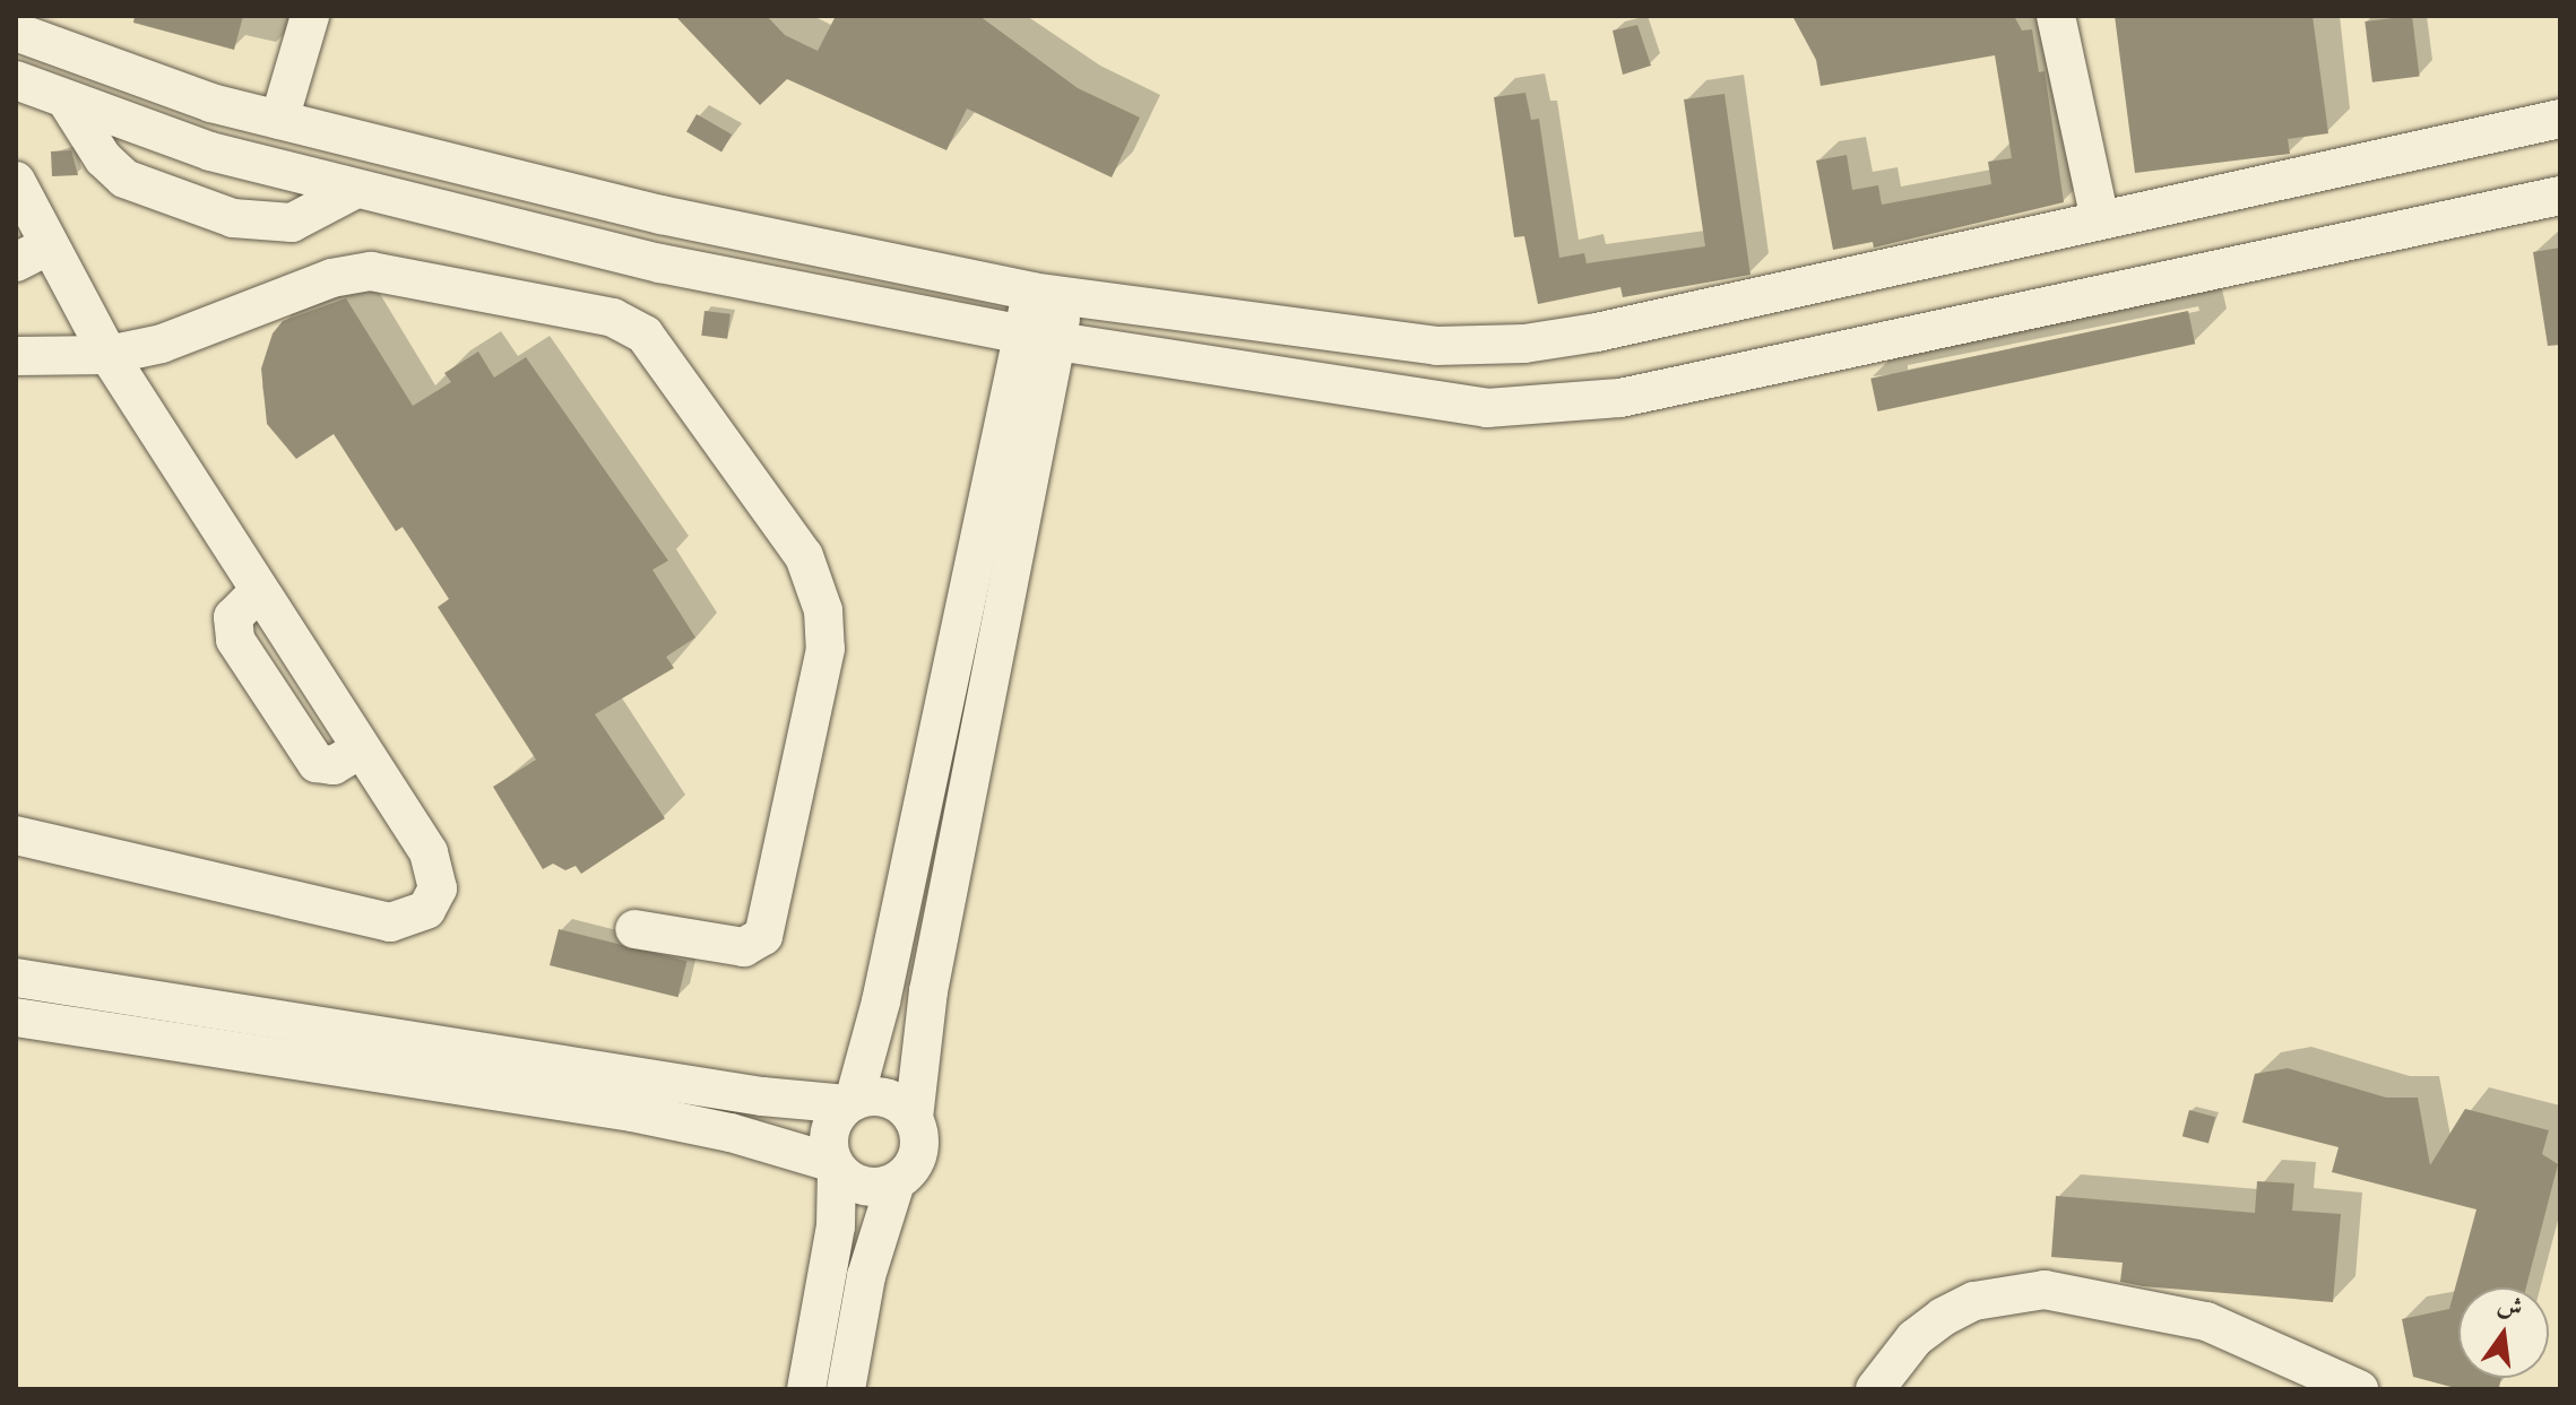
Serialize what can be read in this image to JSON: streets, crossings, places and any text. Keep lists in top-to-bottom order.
{
  "north": "top"
}
